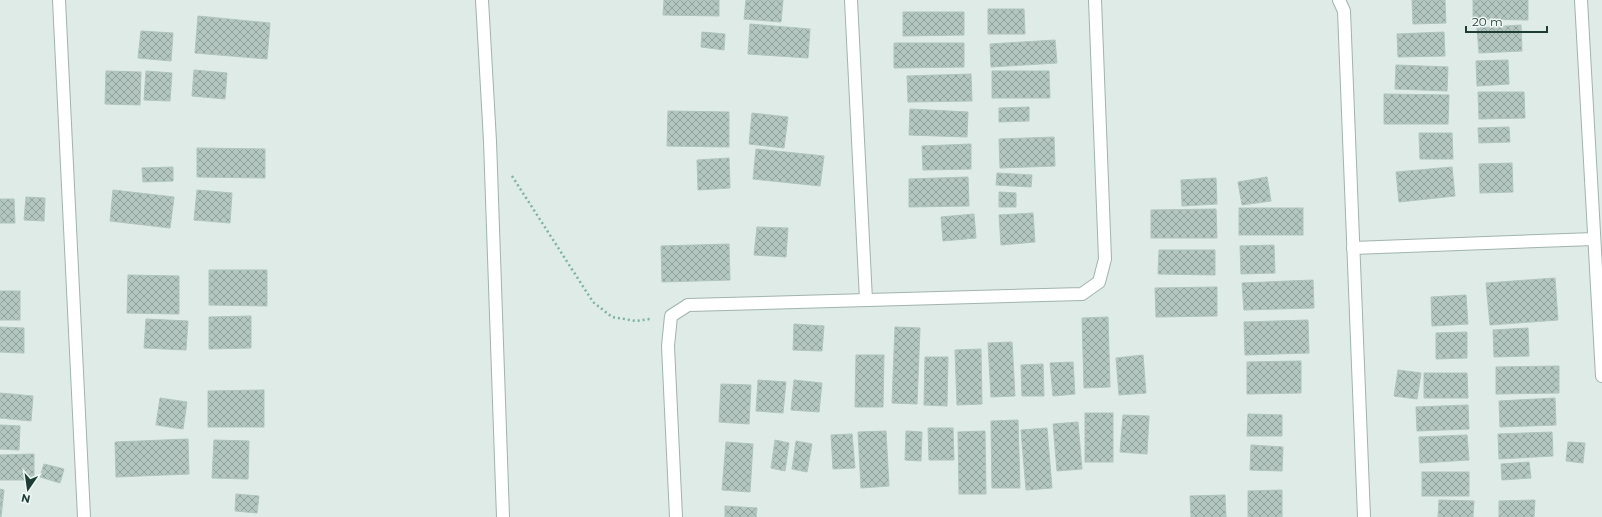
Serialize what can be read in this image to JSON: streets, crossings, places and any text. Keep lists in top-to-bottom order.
{
  "scale_bar": "20 m",
  "north": "bottom"
}
